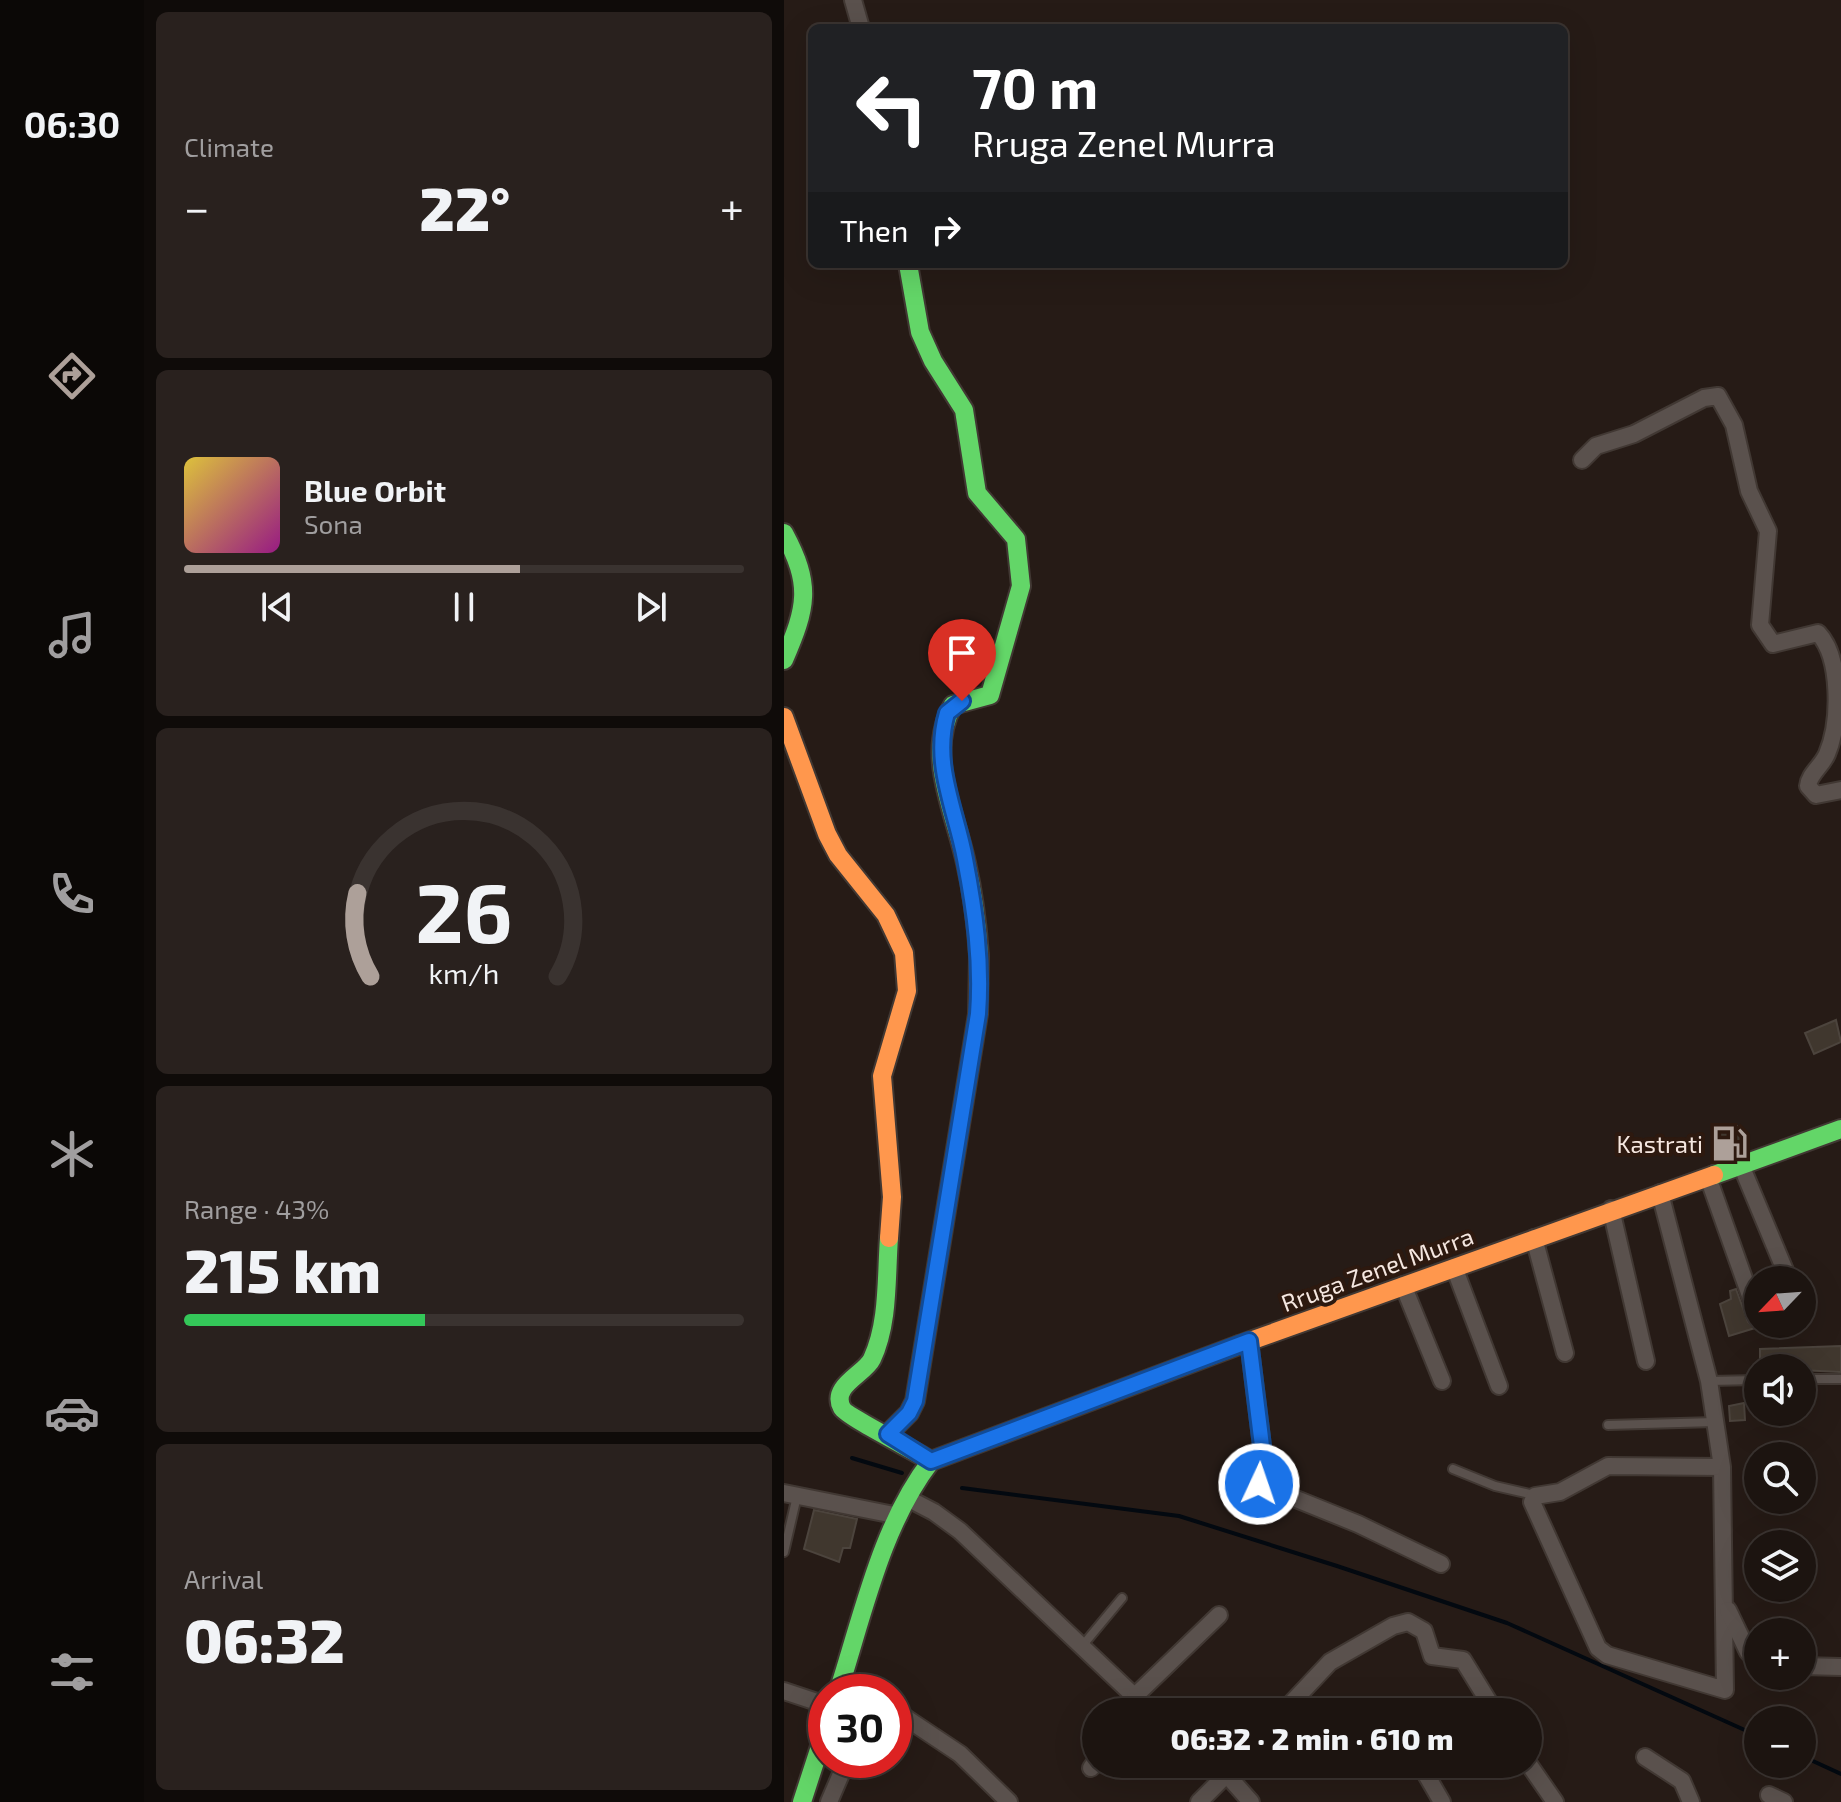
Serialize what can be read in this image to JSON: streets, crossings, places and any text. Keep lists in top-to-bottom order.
{
  "streets": {
    "street": ["Rruga Zenel Murra"]
  },
  "places": {
    "fuel station": ["Kastrati"]
  },
  "north": "bottom left",
  "page": {
    "tabs": "06:30",
    "tile": [
      "Climate",
      ["Range · 43%", "215 km"],
      ["Arrival", "06:32"]
    ],
    "turn": ["70 m", "Rruga Zenel Murra"],
    "heat": ["−", "22°", "+"],
    "then": "Then",
    "song": ["Blue Orbit", "Sona"],
    "map_buttons": ["+", "−"],
    "limit": "30",
    "trip": "06:32 · 2 min · 610 m",
    "gauge": ["26", "km/h"]
  }
}
